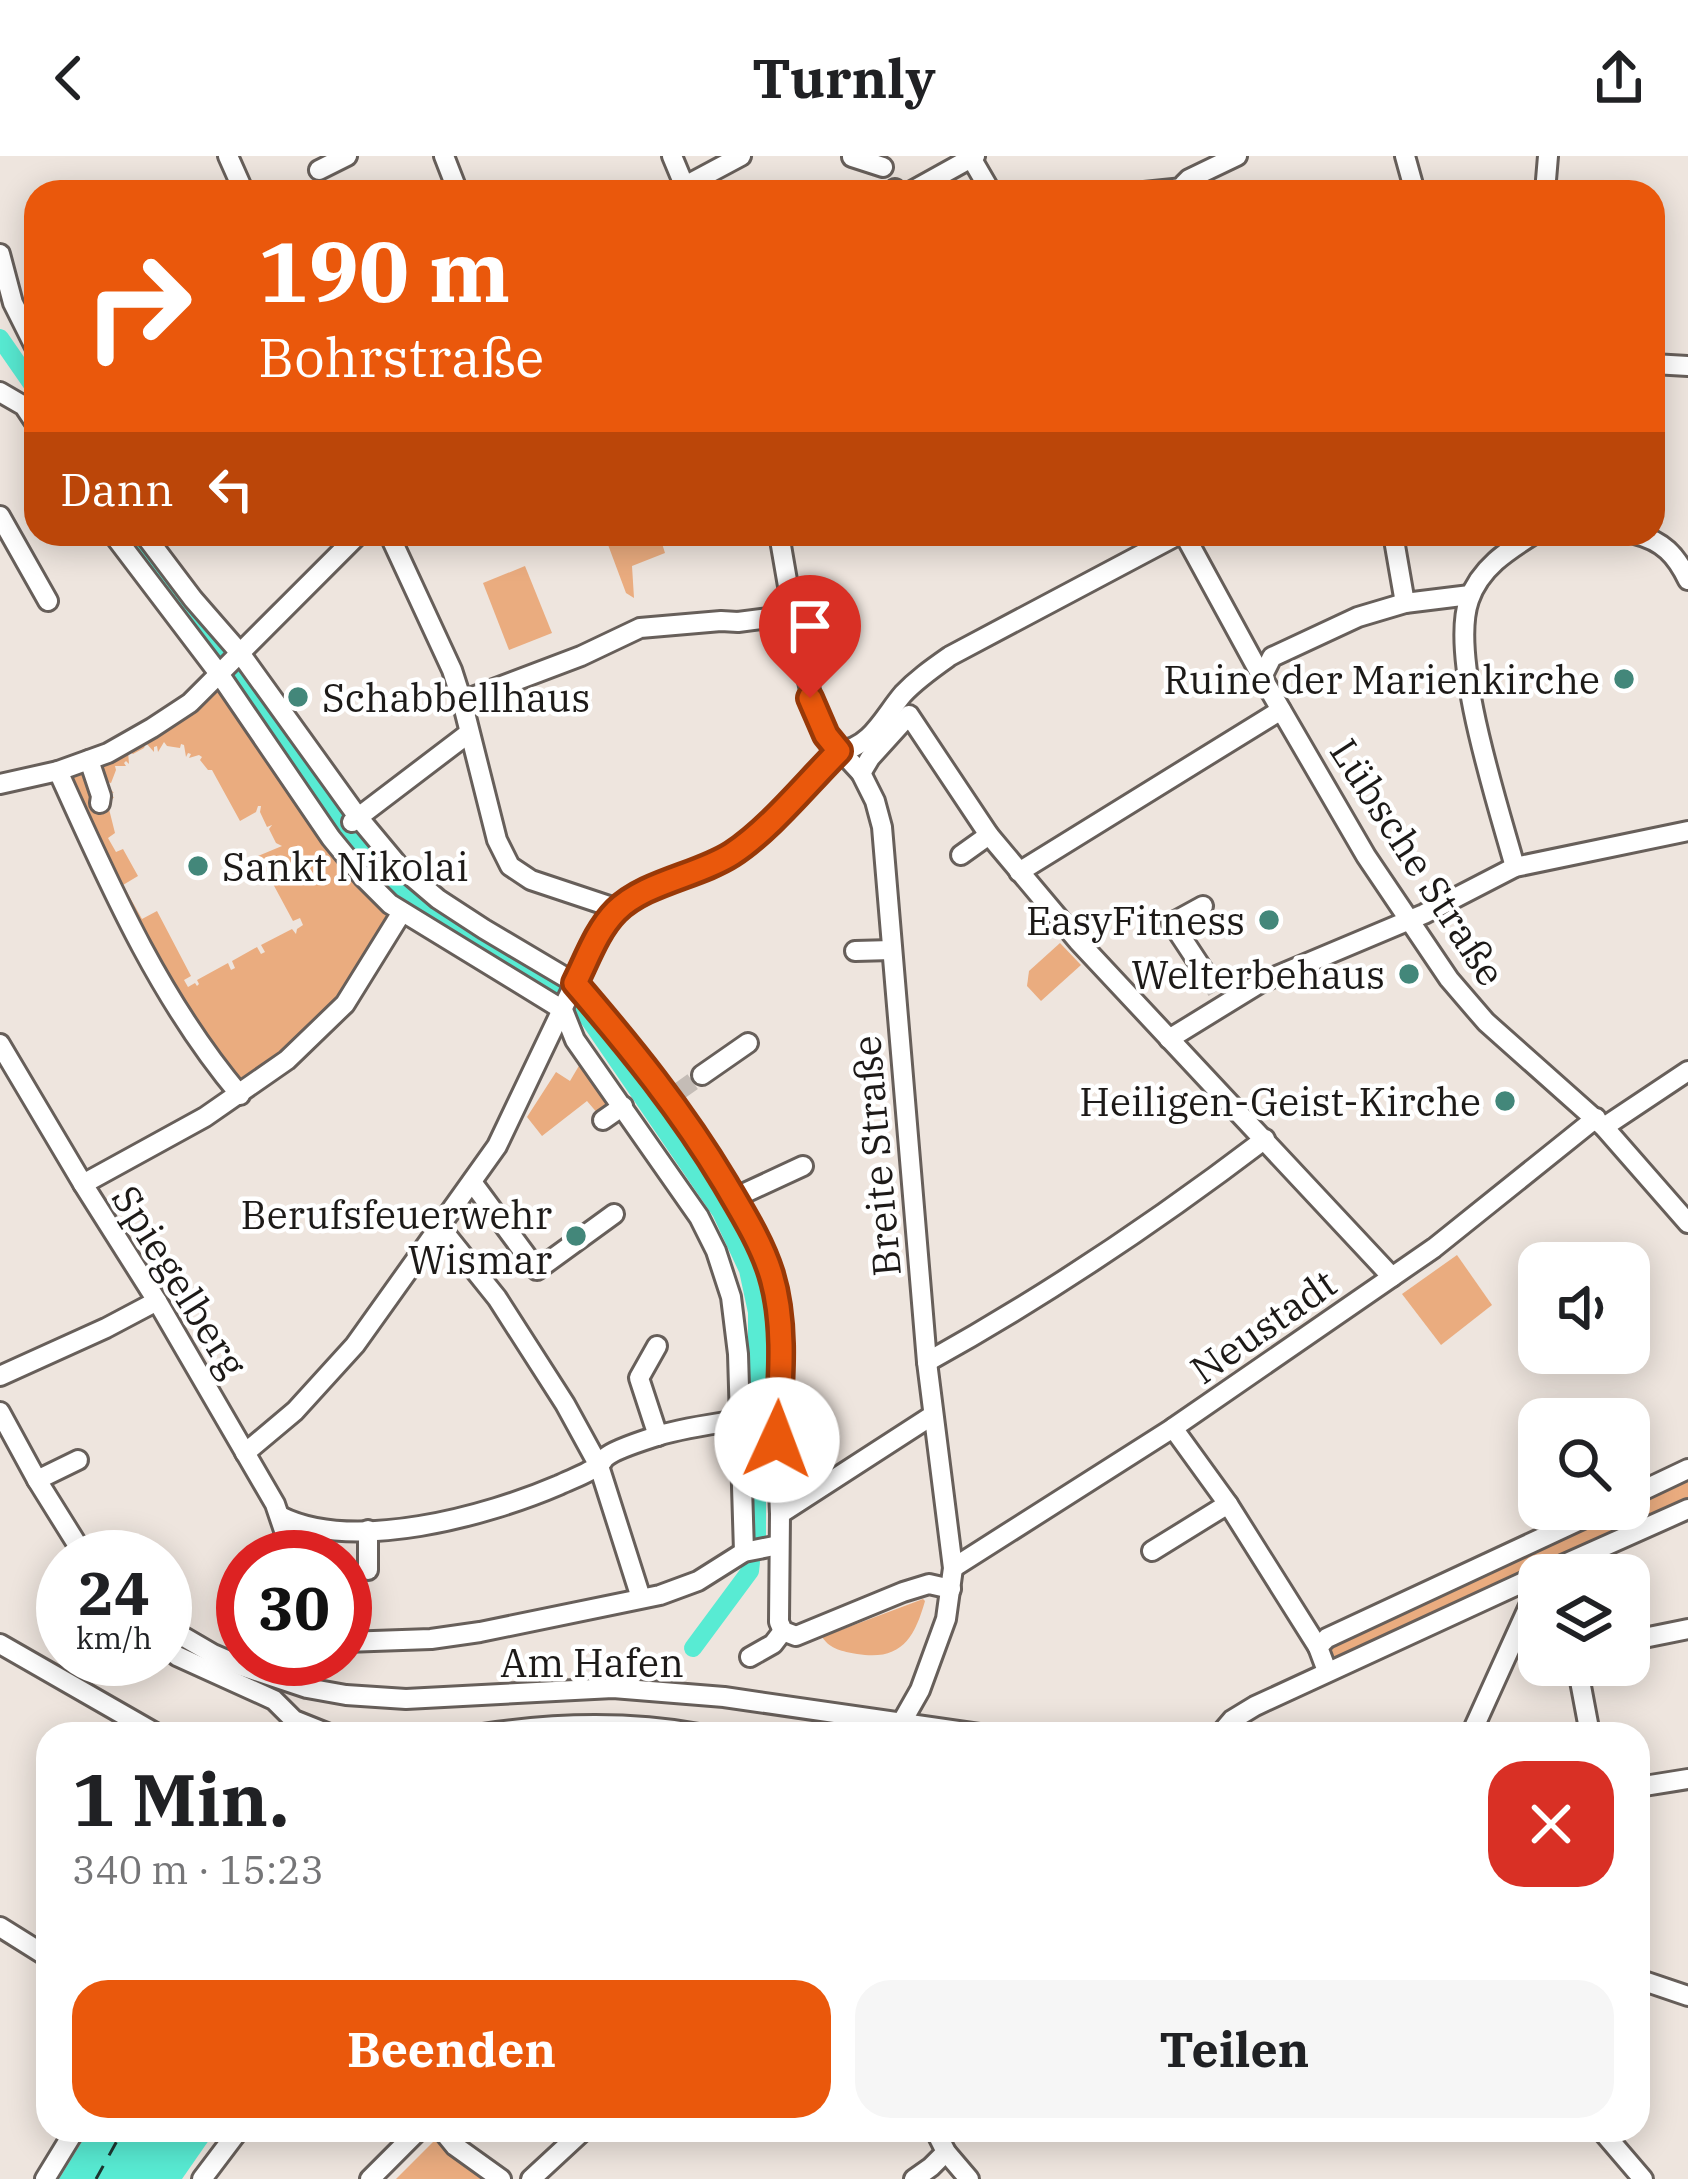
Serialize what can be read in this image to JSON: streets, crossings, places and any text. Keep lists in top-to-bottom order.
{
  "streets": {
    "street": [
      "Lübsche Straße",
      "Breite Straße",
      "Spiegelberg",
      "Neustadt",
      "Am Hafen"
    ]
  },
  "crossings": [
    ["Lübsche Straße", "Neustadt"],
    ["Breite Straße", "Neustadt"]
  ],
  "places": [
    "Ruine der Marienkirche",
    "Schabbellhaus",
    "Sankt Nikolai",
    "EasyFitness",
    "Welterbehaus",
    "Heiligen-Geist-Kirche",
    "Berufsfeuerwehr Wismar"
  ],
  "page": {
    "header": "Turnly",
    "turn": ["190 m", "Bohrstraße"],
    "then": "Dann",
    "speed": "24 km/h",
    "limit": "30",
    "heading": ["1 Min.", "340 m · 15:23"],
    "buttons": ["Beenden", "Teilen"]
  }
}
